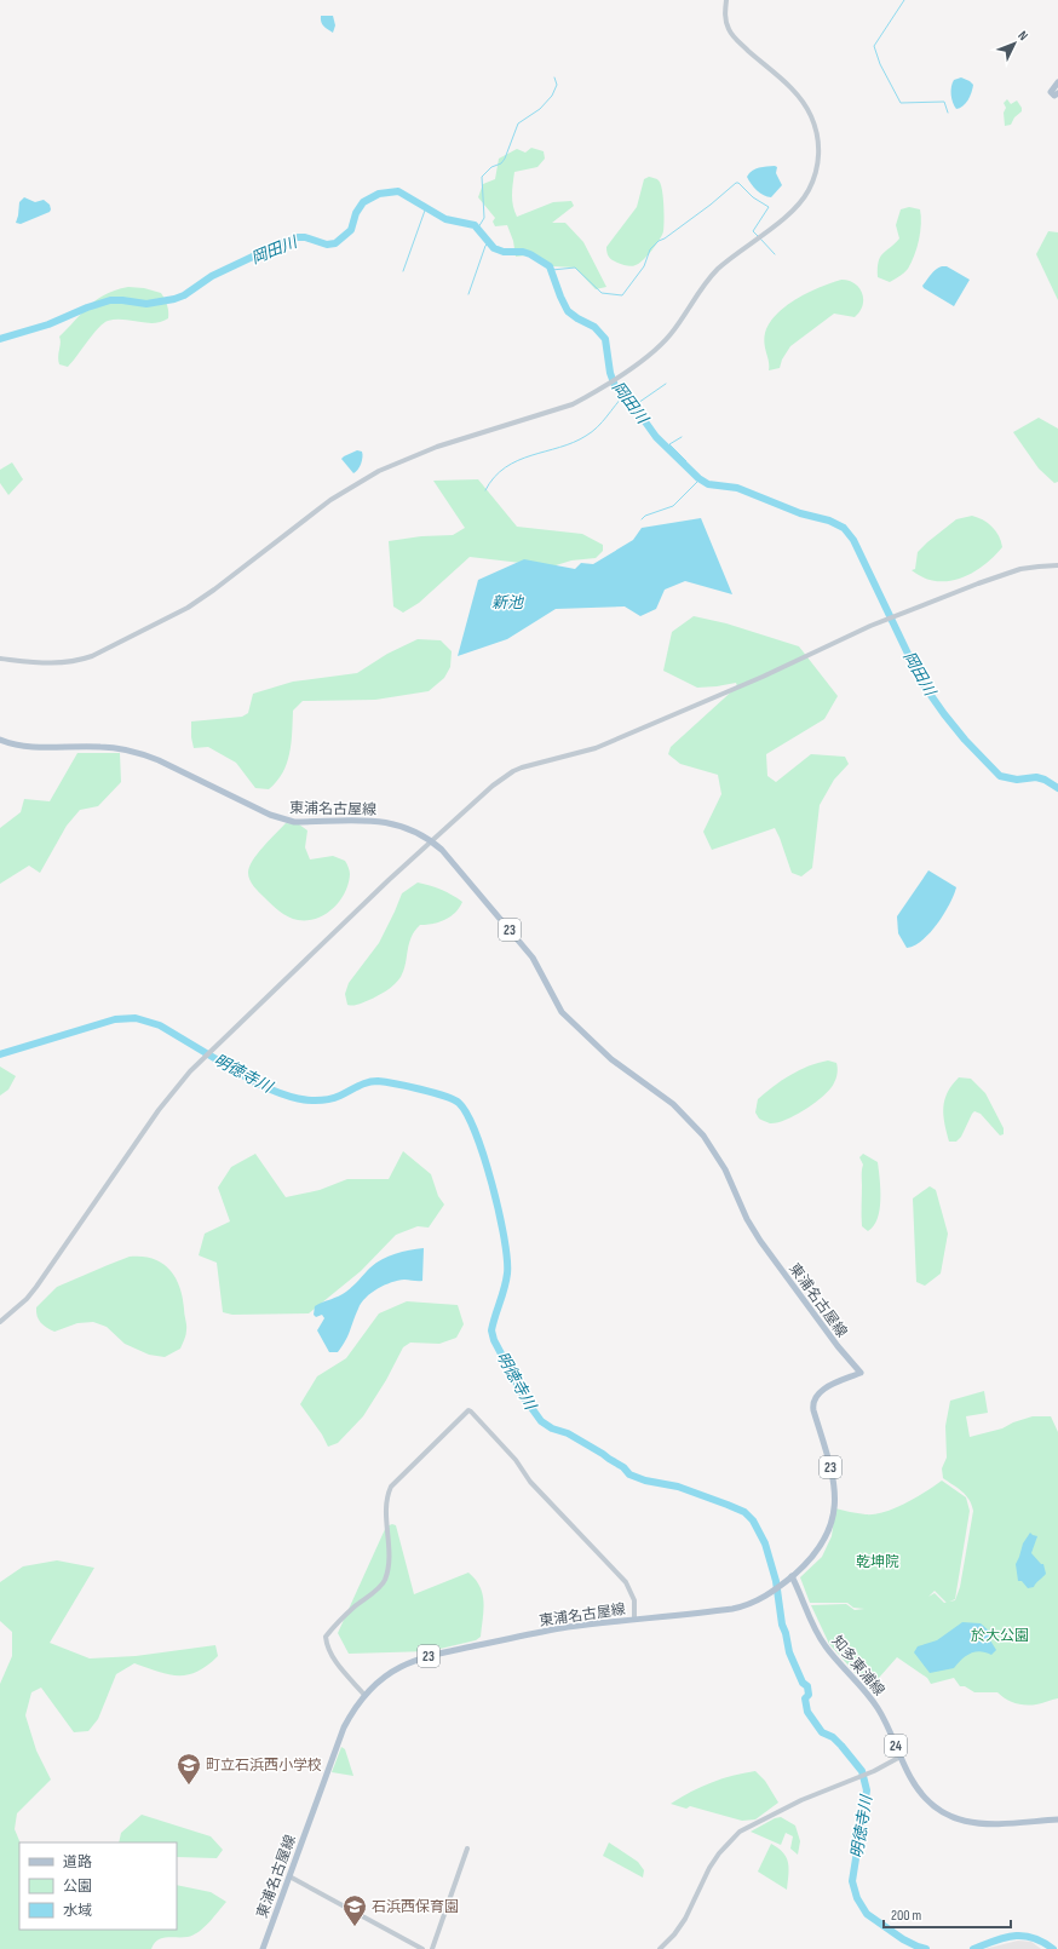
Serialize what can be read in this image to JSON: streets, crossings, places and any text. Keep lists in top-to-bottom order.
{
  "streets": {
    "main road": [
      "東浦名古屋線",
      "23",
      "知多東浦線",
      "24"
    ]
  },
  "crossings": [
    ["東浦名古屋線", "知多東浦線"]
  ],
  "water": ["岡田川", "新池", "明徳寺川"],
  "parks": ["乾坤院", "於大公園"],
  "places": {
    "school or university": ["町立石浜西小学校", "石浜西保育園"]
  },
  "legend": ["道路", "公園", "水域"],
  "scale_bar": "200 m",
  "north": "top right"
}
